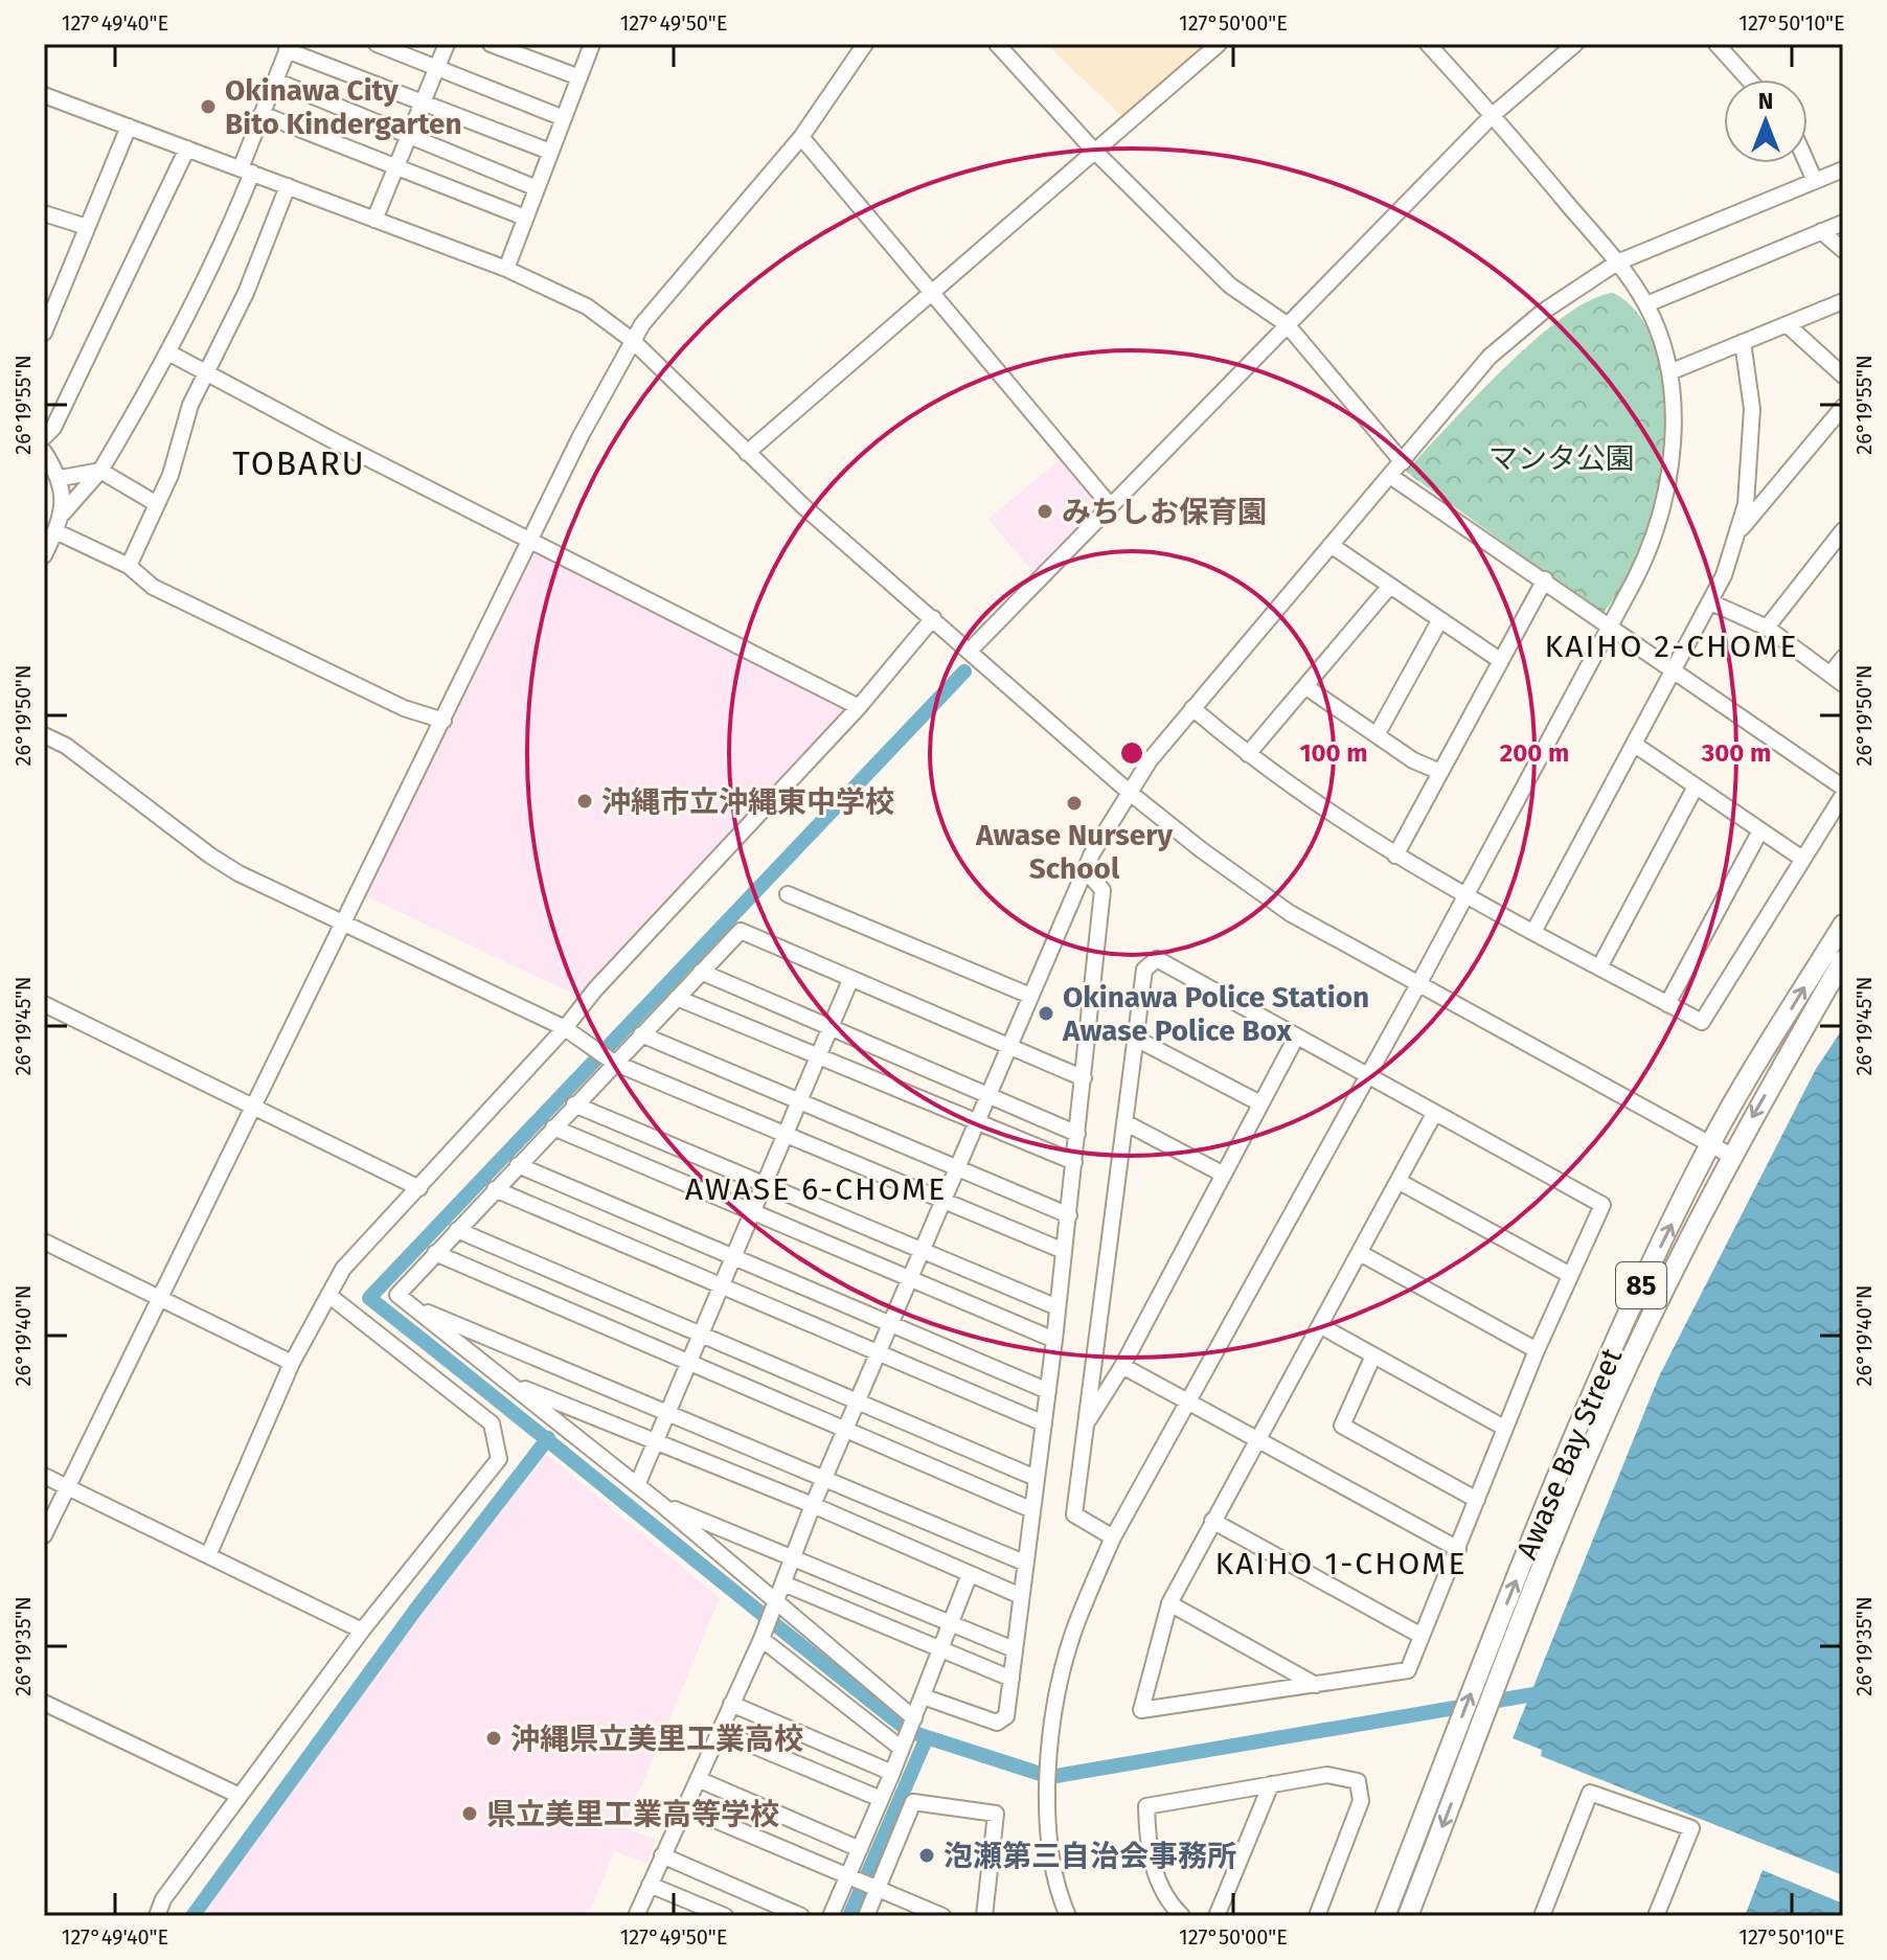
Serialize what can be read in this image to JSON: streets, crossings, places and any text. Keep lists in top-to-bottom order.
{
  "streets": {
    "main road": ["85", "Awase Bay Street"]
  },
  "districts": [
    "TOBARU",
    "KAIHO 2-CHOME",
    "AWASE 6-CHOME",
    "KAIHO 1-CHOME"
  ],
  "parks": ["マンタ公園"],
  "places": [
    "Okinawa City Bito Kindergarten",
    "みちしお保育園",
    "沖縄市立沖縄東中学校",
    "Awase Nursery School",
    "Okinawa Police Station Awase Police Box",
    "沖縄県立美里工業高校",
    "県立美里工業高等学校",
    "泡瀬第三自治会事務所"
  ],
  "north": "top",
  "coordinates": [
    "127°49'40\"E",
    "127°49'50\"E",
    "127°50'00\"E",
    "127°50'10\"E",
    "26°19'55\"N",
    "26°19'50\"N",
    "26°19'45\"N",
    "26°19'40\"N",
    "26°19'35\"N"
  ],
  "rings": ["100 m", "200 m", "300 m"]
}
